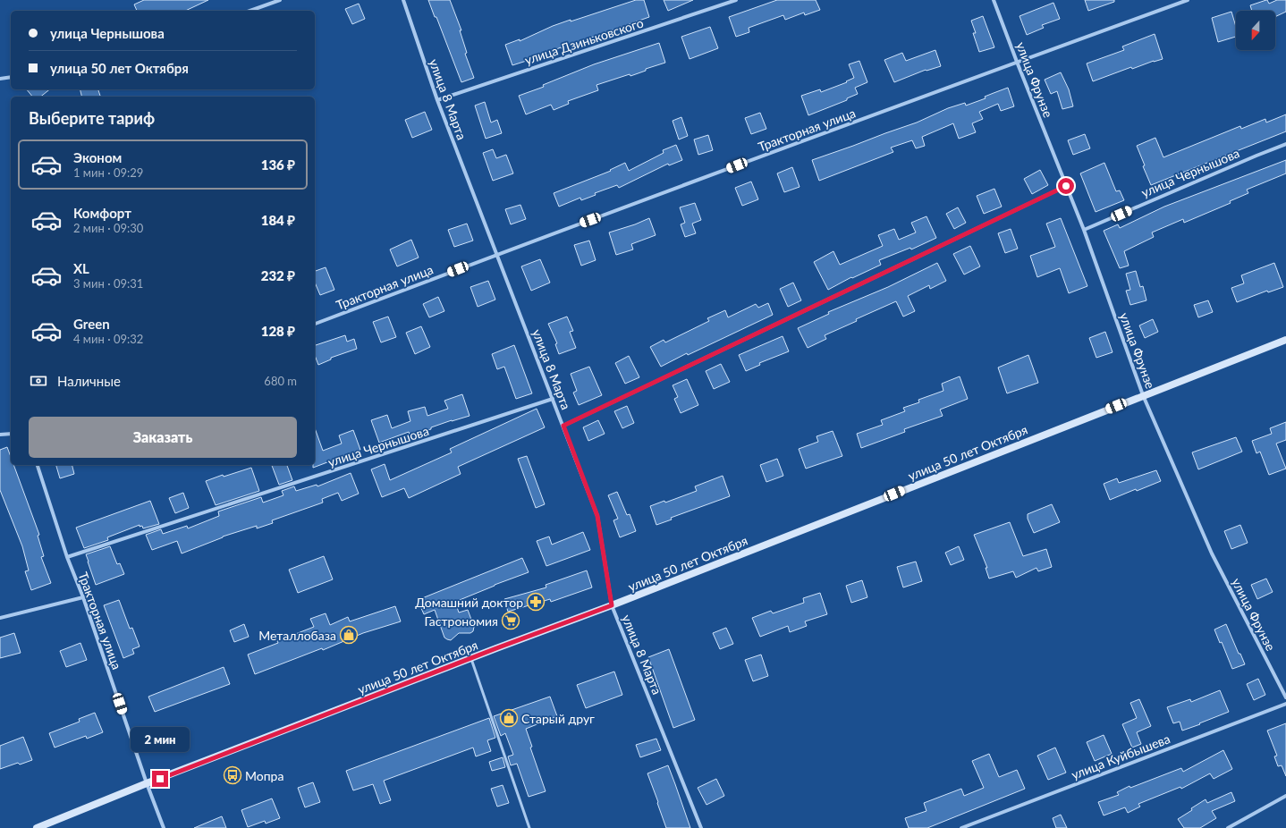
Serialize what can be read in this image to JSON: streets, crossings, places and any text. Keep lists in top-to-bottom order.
{
  "streets": {
    "main road": ["улица 50 лет Октября"],
    "street": [
      "улица Дзиньковского",
      "улица Фрунзе",
      "улица 8 Марта",
      "Тракторная улица",
      "улица Чернышова",
      "улица Куйбышева"
    ]
  },
  "crossings": [
    ["улица Дзиньковского", "улица 8 Марта"],
    ["улица Фрунзе", "Тракторная улица"],
    ["улица Фрунзе", "улица Чернышова"],
    ["улица Фрунзе", "улица 50 лет Октября"],
    ["улица 8 Марта", "Тракторная улица"],
    ["улица 8 Марта", "улица Чернышова"],
    ["улица 8 Марта", "улица 50 лет Октября"],
    ["Тракторная улица", "улица Чернышова"],
    ["Тракторная улица", "улица 50 лет Октября"]
  ],
  "places": {
    "pharmacy": ["Домашний доктор"],
    "supermarket": ["Гастрономия"],
    "shop": ["Металлобаза", "Старый друг"],
    "bus stop": ["Мопра"]
  },
  "north": "bottom",
  "page": {
    "banner": ["улица Чернышова", "улица 50 лет Октября"],
    "heading": "Выберите тариф",
    "list": [
      {
        "name": "Эконом",
        "note": "1 мин · 09:29",
        "value": "136 ₽"
      },
      {
        "name": "Комфорт",
        "note": "2 мин · 09:30",
        "value": "184 ₽"
      },
      {
        "name": "XL",
        "note": "3 мин · 09:31",
        "value": "232 ₽"
      },
      {
        "name": "Green",
        "note": "4 мин · 09:32",
        "value": "128 ₽"
      }
    ],
    "pay": ["Наличные", "680 m"],
    "buttons": "Заказать",
    "bubble": "2 мин"
  }
}
